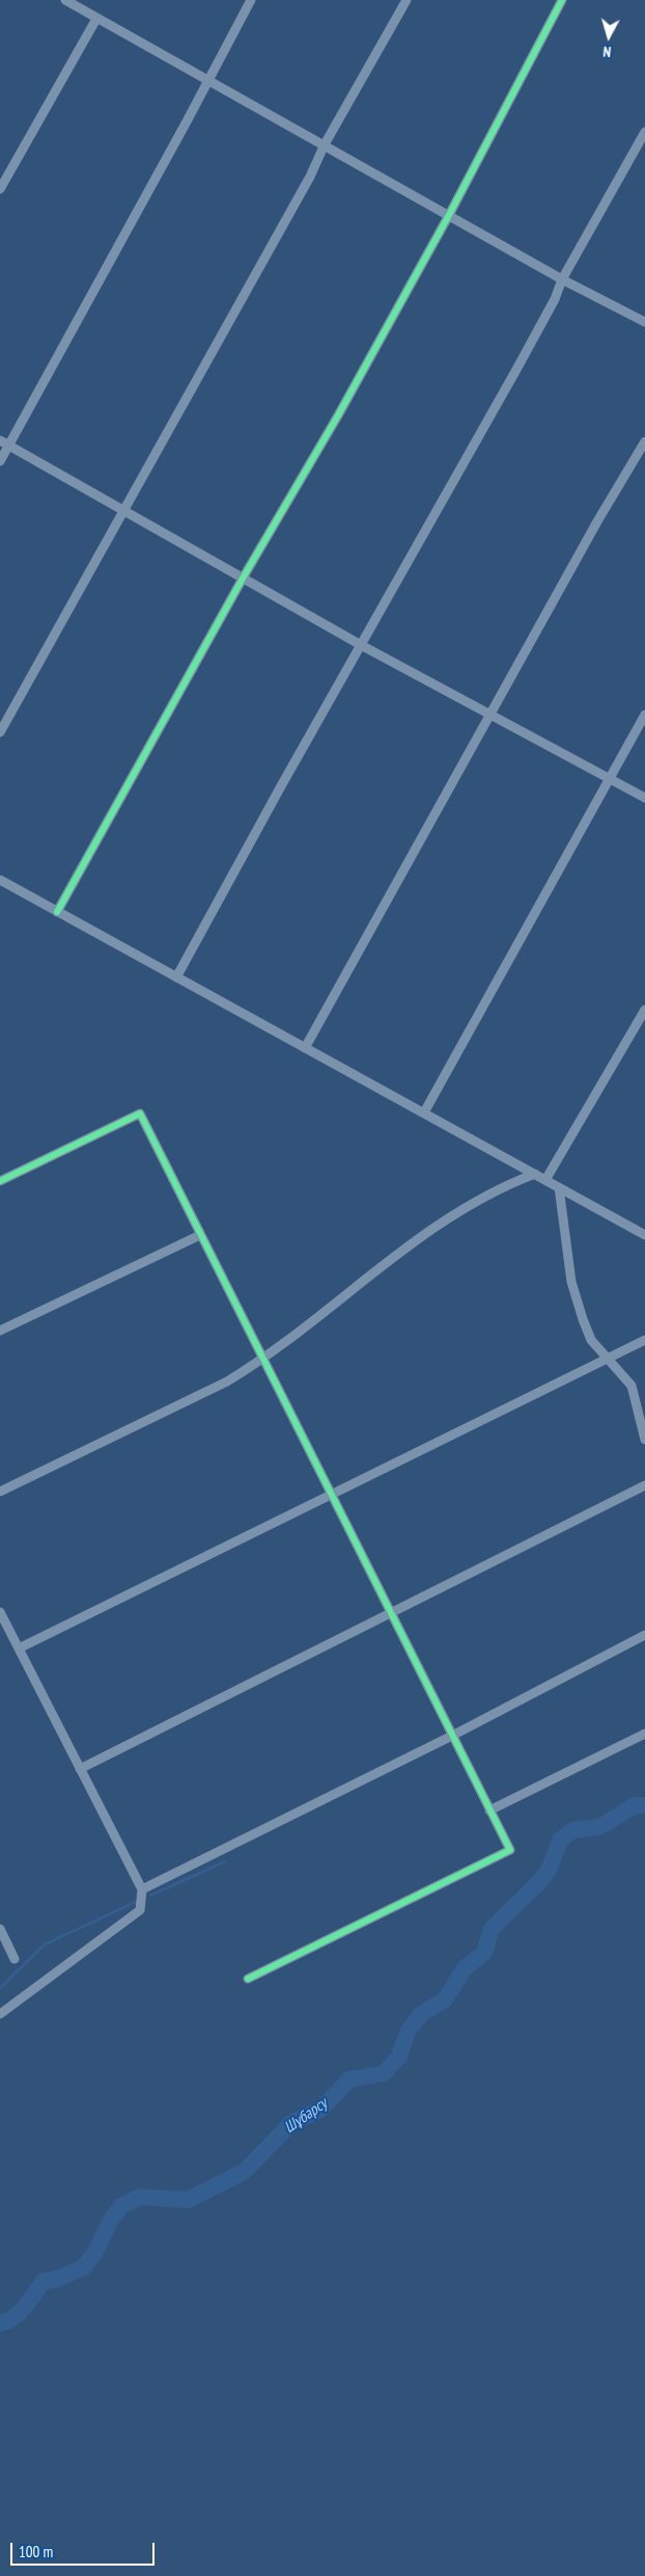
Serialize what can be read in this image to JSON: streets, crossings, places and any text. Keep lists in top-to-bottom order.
{
  "water": ["Шұбарсу"],
  "scale_bar": "100 m",
  "north": "bottom"
}
